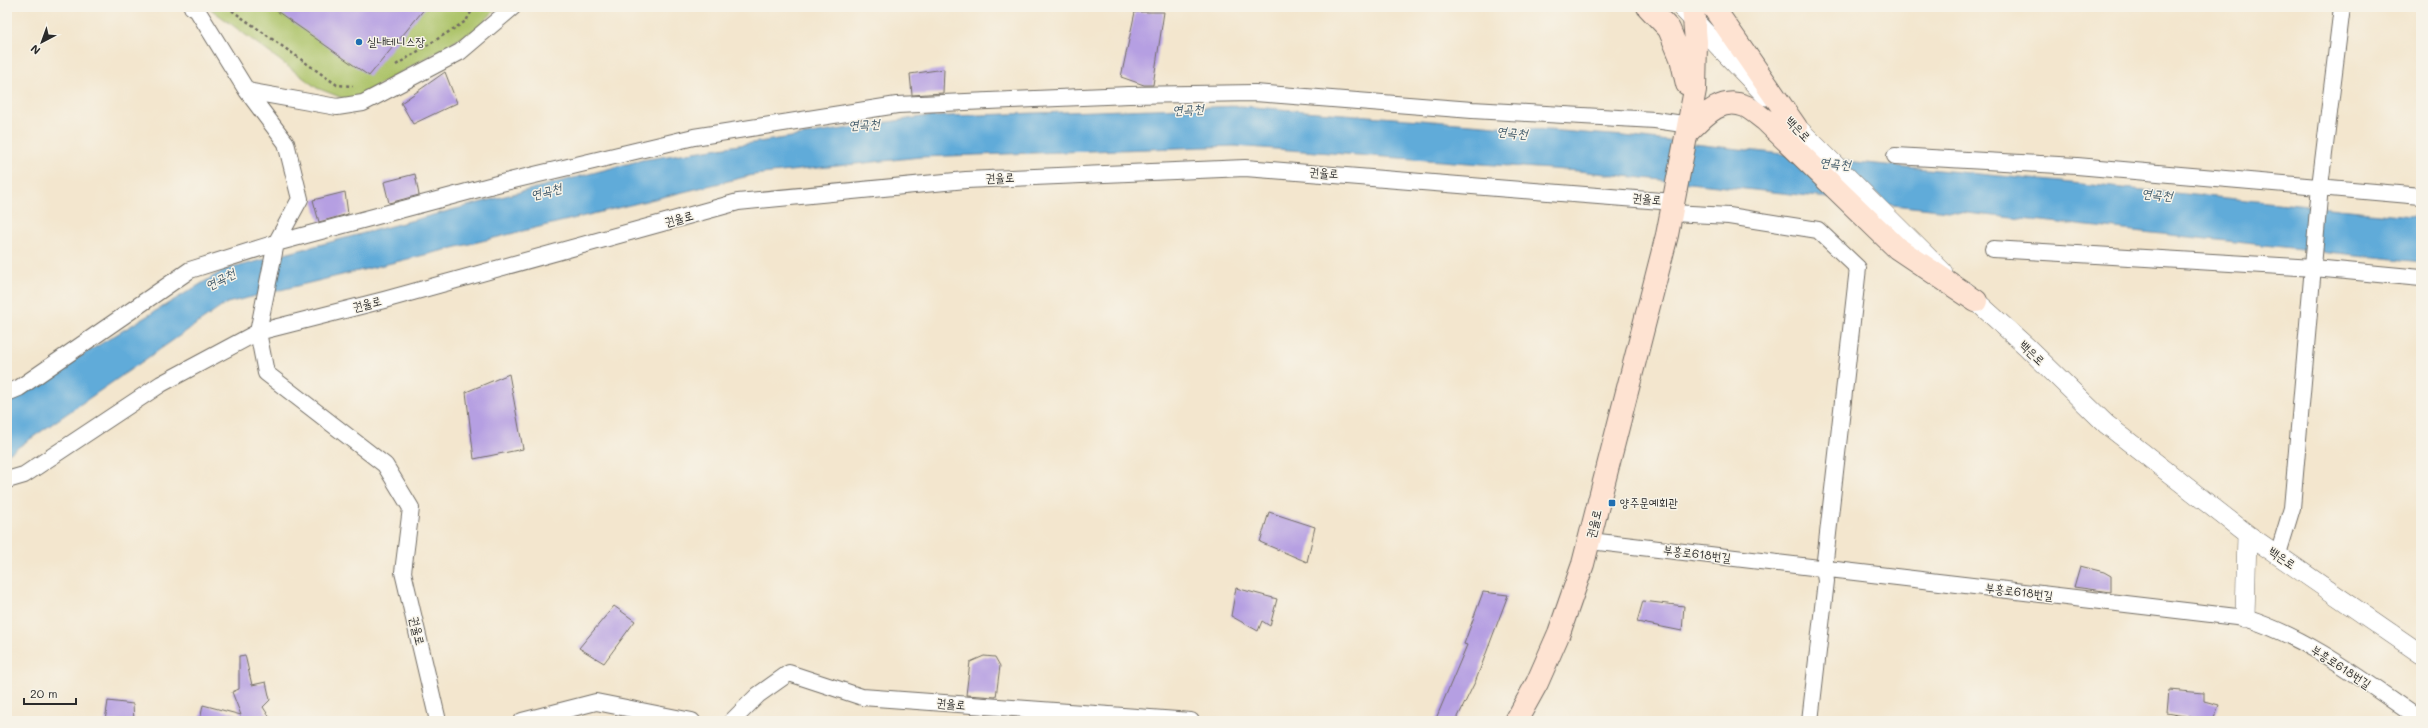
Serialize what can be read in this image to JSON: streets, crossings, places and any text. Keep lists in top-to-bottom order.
{
  "streets": {
    "main road": ["권율로"],
    "street": ["백은로", "부흥로618번길"]
  },
  "crossings": [
    ["권율로", "부흥로618번길"]
  ],
  "water": ["연곡천"],
  "places": {
    "other": ["실내테니스장"],
    "transit": ["양주문예회관"]
  },
  "scale_bar": "20 m",
  "north": "bottom left"
}
